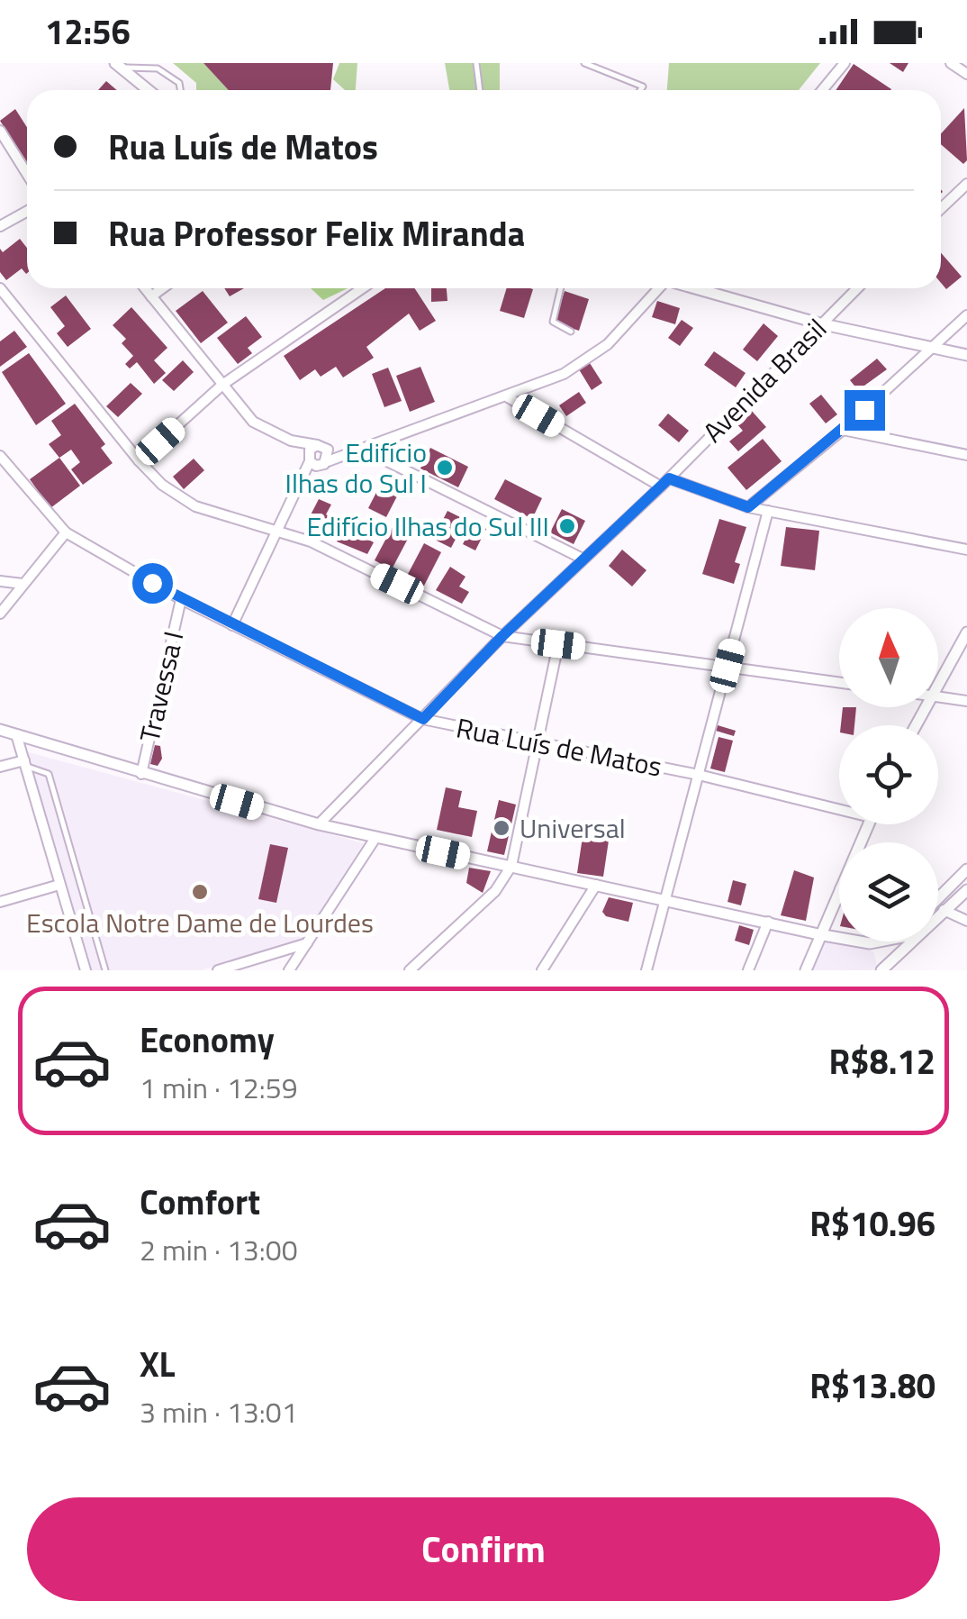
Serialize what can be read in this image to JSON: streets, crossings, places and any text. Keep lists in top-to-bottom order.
{
  "streets": {
    "street": ["Avenida Brasil", "Travessa I", "Rua Luís de Matos"]
  },
  "crossings": [
    ["Avenida Brasil", "Rua Luís de Matos"],
    ["Travessa I", "Rua Luís de Matos"]
  ],
  "places": [
    "Edifício Ilhas do Sul I",
    "Edifício Ilhas do Sul III",
    "Universal",
    "Escola Notre Dame de Lourdes"
  ],
  "north": "top",
  "page": {
    "status": "12:56",
    "banner": ["Rua Luís de Matos", "Rua Professor Felix Miranda"],
    "list": [
      {
        "name": "Economy",
        "note": "1 min · 12:59",
        "value": "R$8.12"
      },
      {
        "name": "Comfort",
        "note": "2 min · 13:00",
        "value": "R$10.96"
      },
      {
        "name": "XL",
        "note": "3 min · 13:01",
        "value": "R$13.80"
      }
    ],
    "buttons": "Confirm"
  }
}
